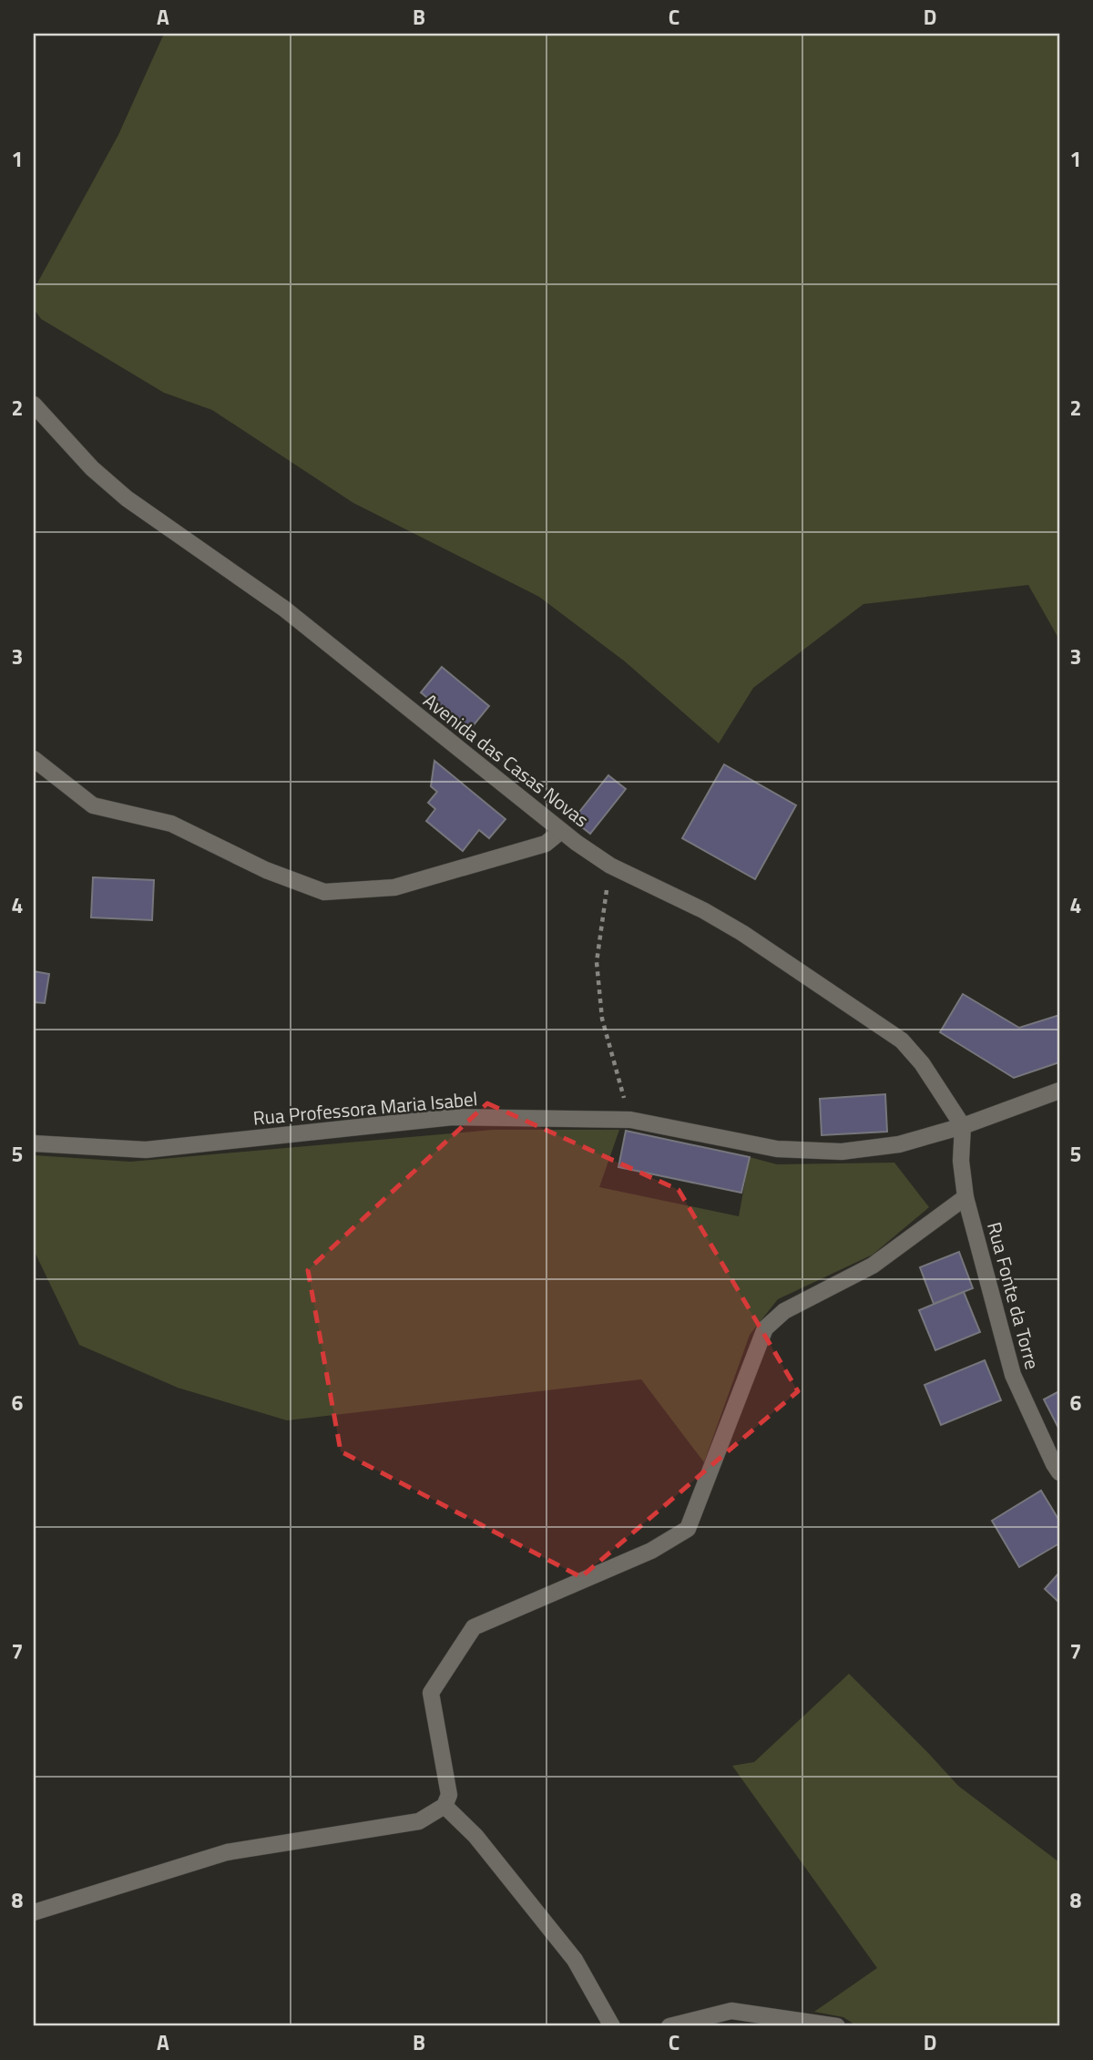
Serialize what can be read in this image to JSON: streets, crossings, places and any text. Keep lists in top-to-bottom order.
{
  "streets": {
    "street": ["Avenida das Casas Novas", "Rua Professora Maria Isabel", "Rua Fonte da Torre"]
  },
  "crossings": [
    ["Avenida das Casas Novas", "Rua Professora Maria Isabel"],
    ["Avenida das Casas Novas", "Rua Fonte da Torre"],
    ["Rua Professora Maria Isabel", "Rua Fonte da Torre"]
  ],
  "grid": {
    "columns": [
      "A",
      "B",
      "C",
      "D"
    ],
    "rows": [
      "1",
      "2",
      "3",
      "4",
      "5",
      "6",
      "7",
      "8"
    ]
  }
}
